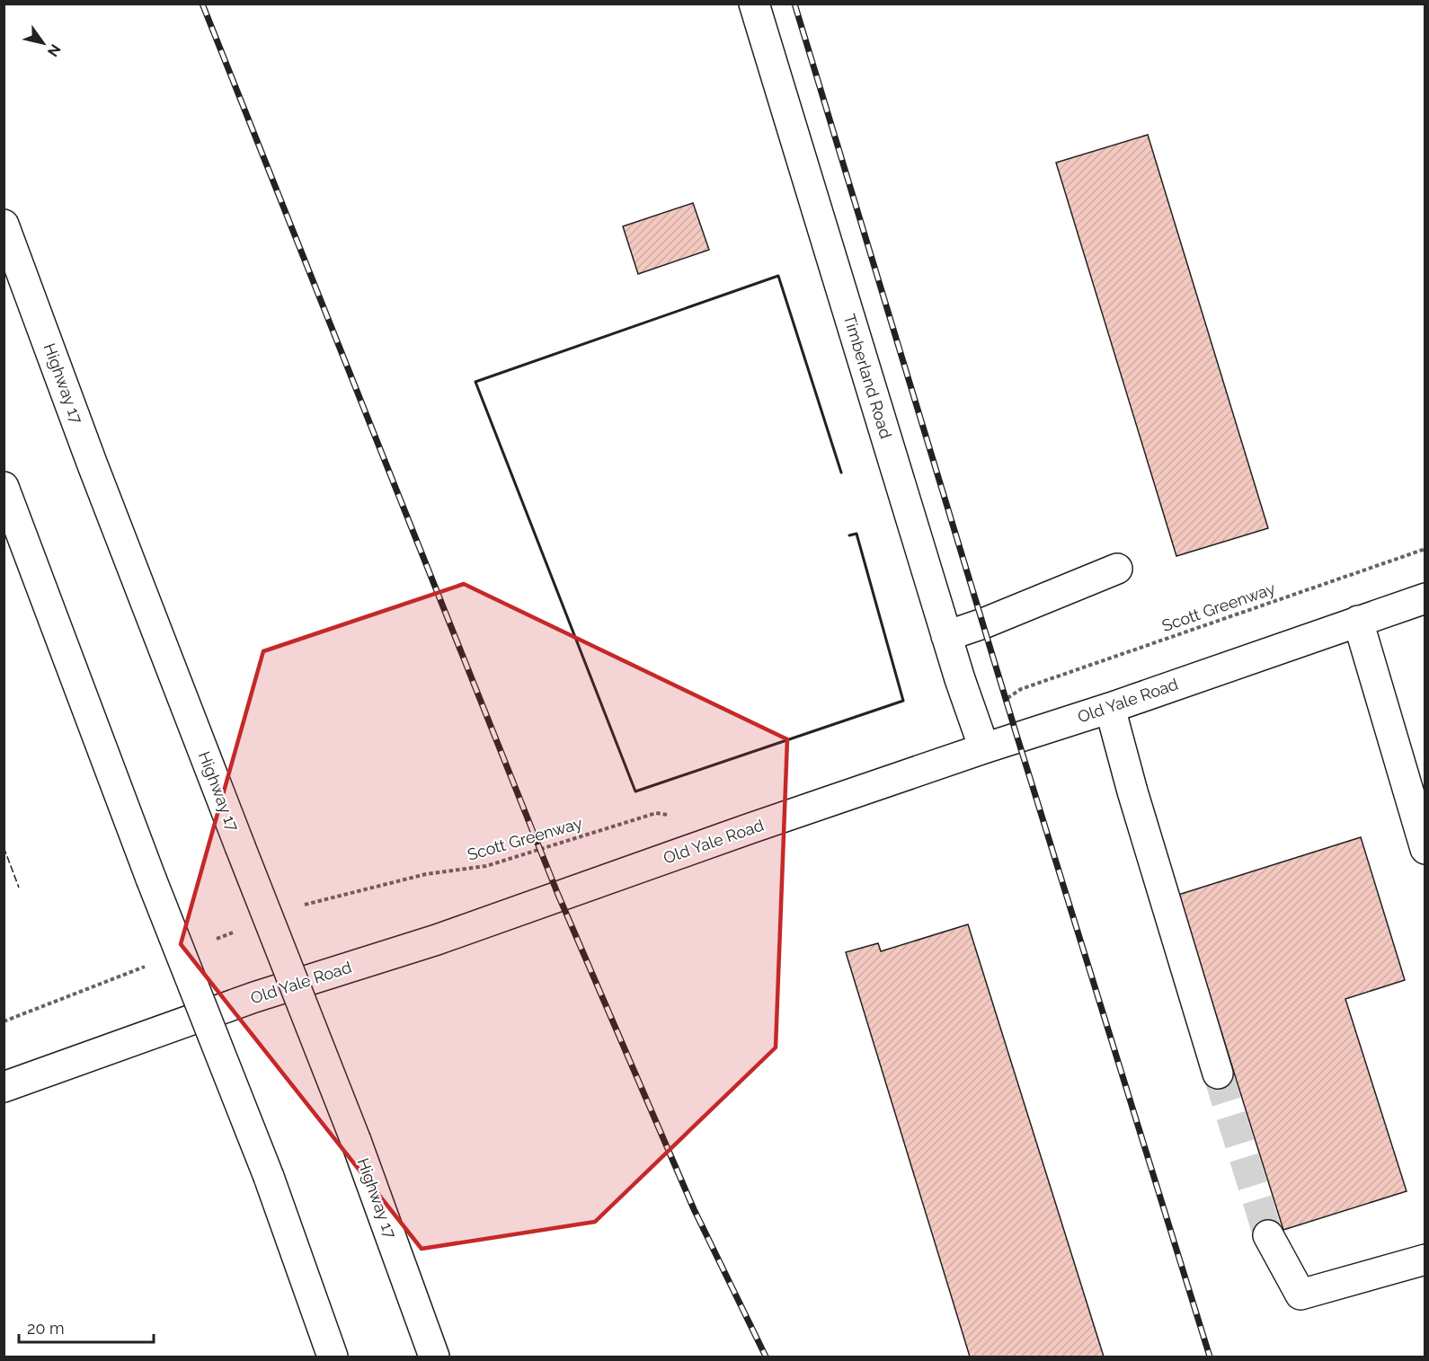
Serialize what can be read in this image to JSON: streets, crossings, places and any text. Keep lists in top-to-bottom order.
{
  "streets": {
    "main road": ["Timberland Road", "Highway 17", "Old Yale Road"],
    "path": ["Scott Greenway"]
  },
  "crossings": [
    ["Timberland Road", "Old Yale Road"]
  ],
  "scale_bar": "20 m",
  "north": "bottom right"
}
